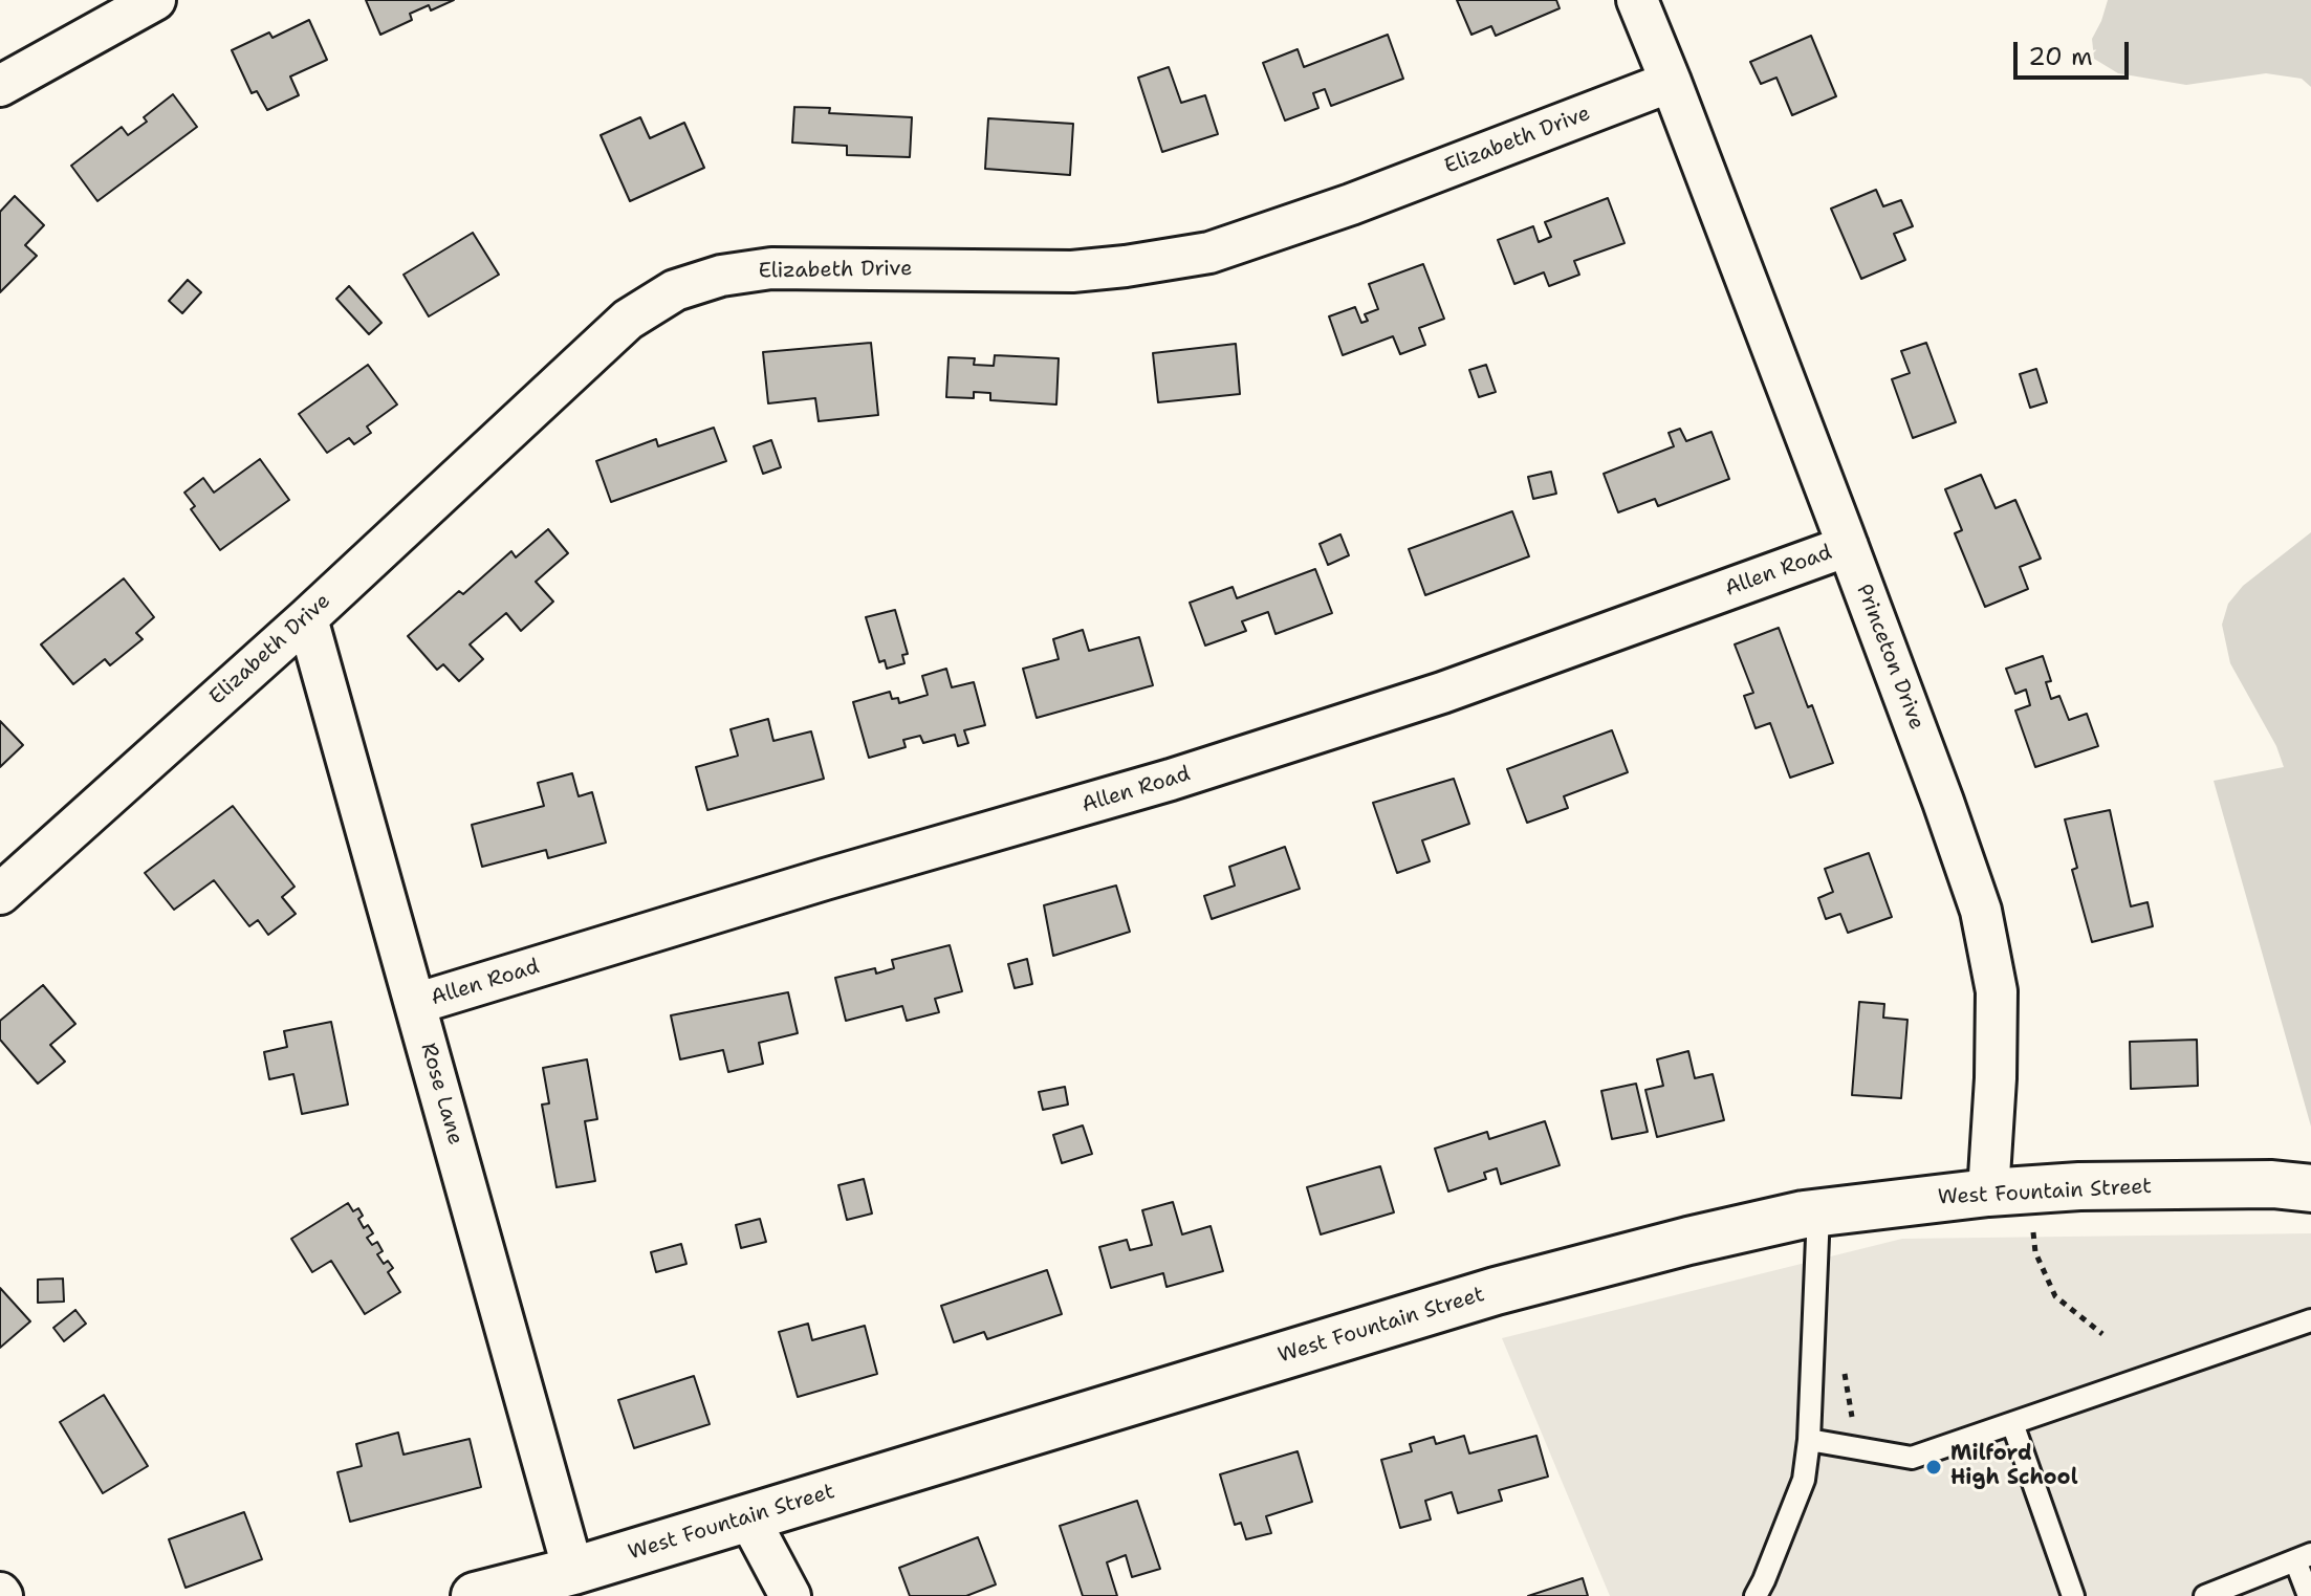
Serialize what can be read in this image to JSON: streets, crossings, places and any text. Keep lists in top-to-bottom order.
{
  "streets": {
    "street": [
      "Elizabeth Drive",
      "Allen Road",
      "Princeton Drive",
      "Rose Lane",
      "West Fountain Street"
    ]
  },
  "crossings": [
    ["Elizabeth Drive", "Princeton Drive"],
    ["Elizabeth Drive", "Rose Lane"],
    ["Allen Road", "Princeton Drive"],
    ["Allen Road", "Rose Lane"],
    ["Princeton Drive", "West Fountain Street"],
    ["Rose Lane", "West Fountain Street"]
  ],
  "places": ["Milford High School"],
  "scale_bar": "20 m"
}
